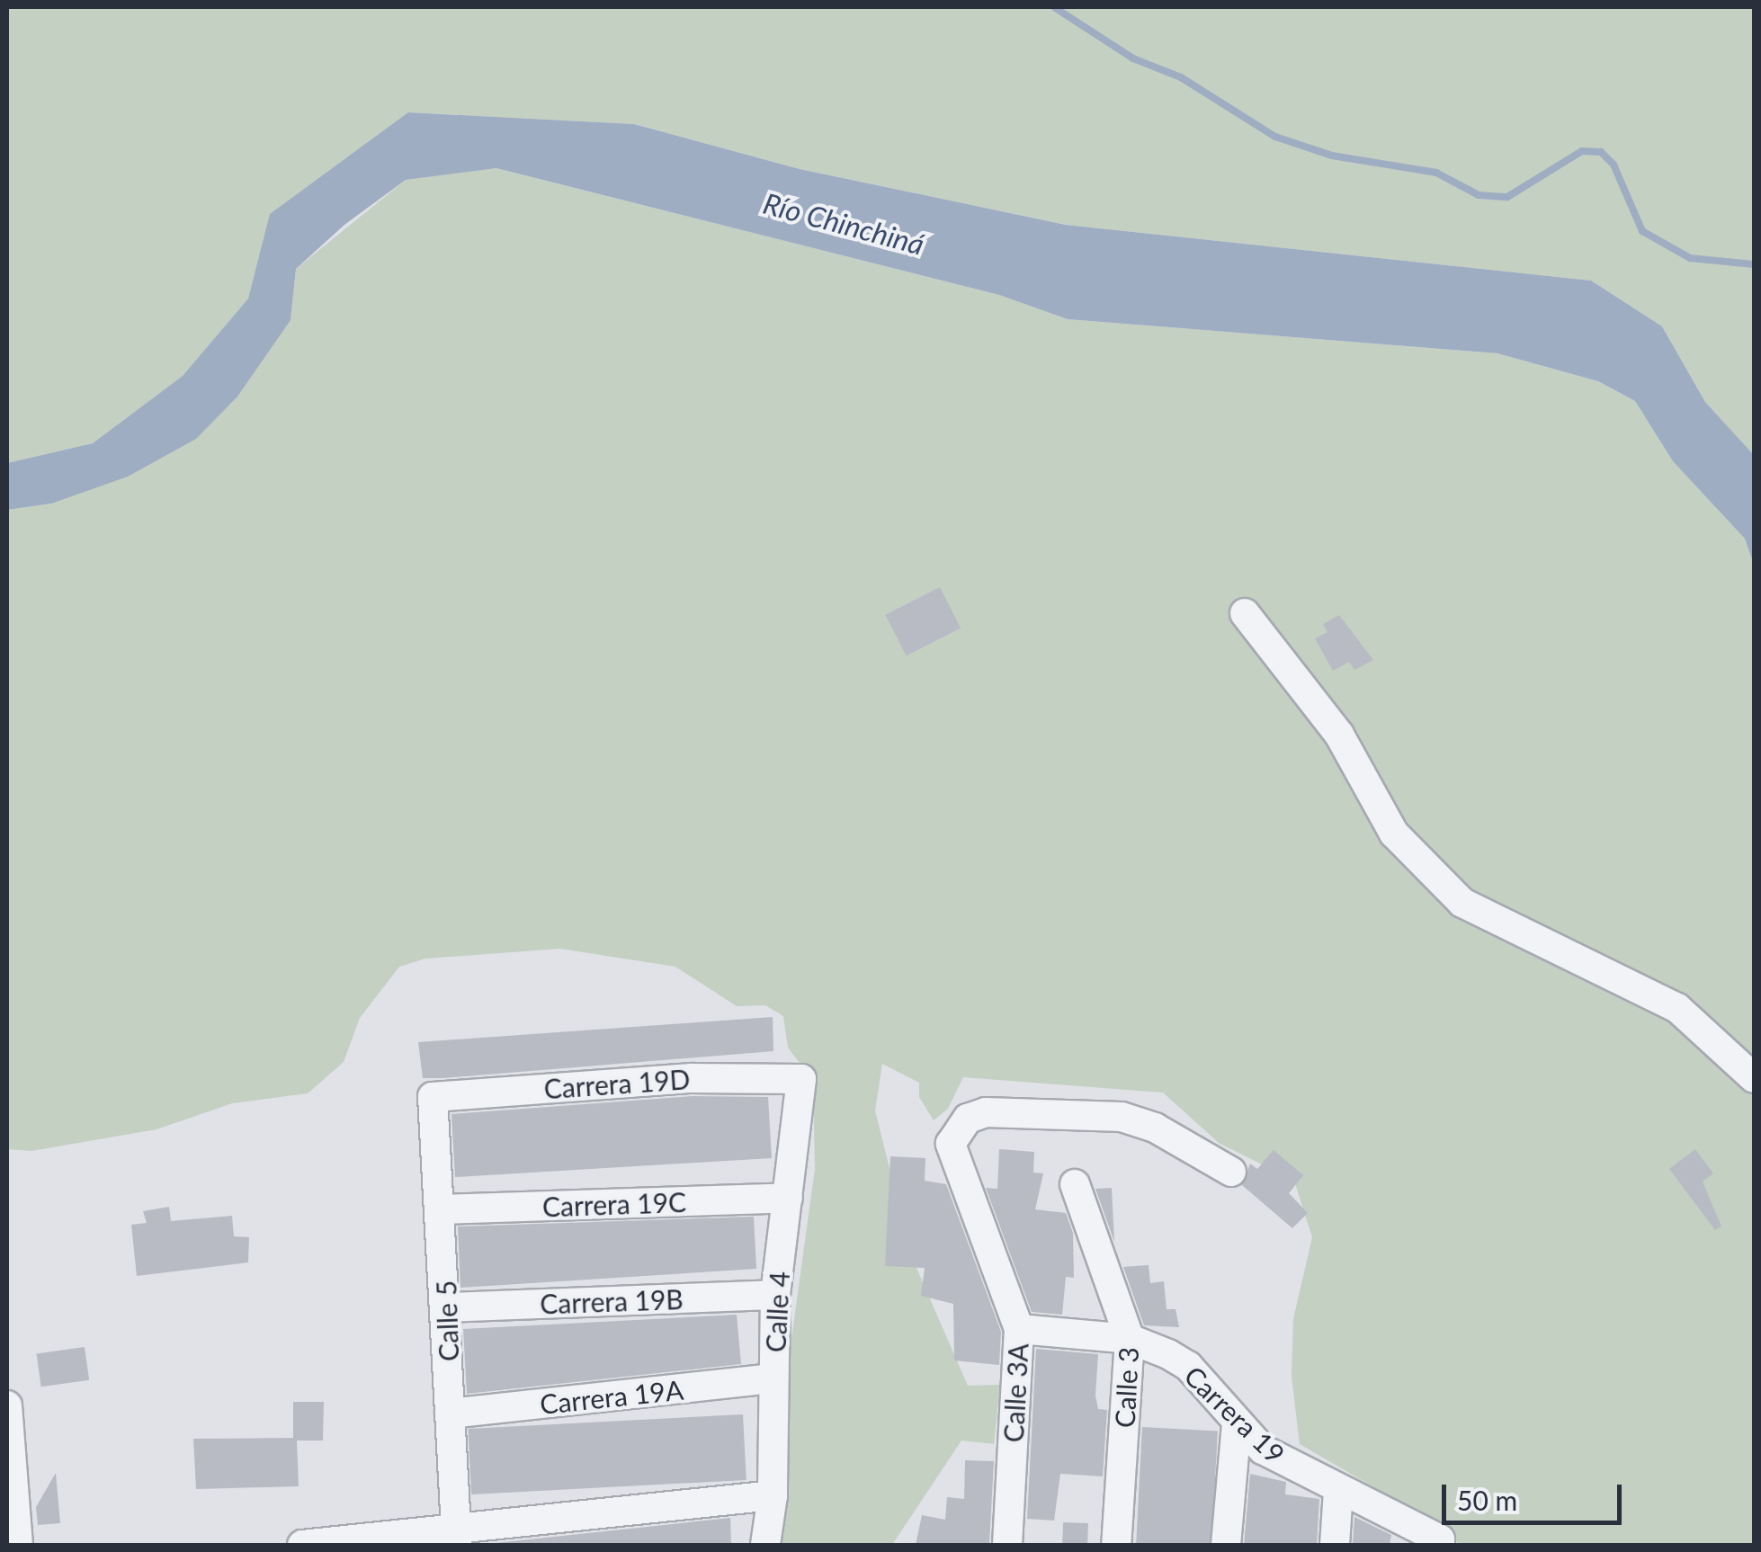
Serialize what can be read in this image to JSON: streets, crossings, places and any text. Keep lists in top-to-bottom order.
{
  "streets": {
    "street": [
      "Carrera 19D",
      "Carrera 19C",
      "Carrera 19B",
      "Calle 4",
      "Calle 5",
      "Calle 3",
      "Calle 3A",
      "Carrera 19A",
      "Carrera 19"
    ]
  },
  "crossings": [
    ["Carrera 19D", "Calle 4"],
    ["Carrera 19D", "Calle 5"],
    ["Carrera 19C", "Calle 4"],
    ["Carrera 19C", "Calle 5"],
    ["Carrera 19B", "Calle 4"],
    ["Carrera 19B", "Calle 5"],
    ["Calle 4", "Carrera 19A"],
    ["Calle 5", "Carrera 19A"],
    ["Calle 3", "Carrera 19"],
    ["Calle 3A", "Carrera 19"]
  ],
  "water": ["Río Chinchiná"],
  "scale_bar": "50 m"
}
